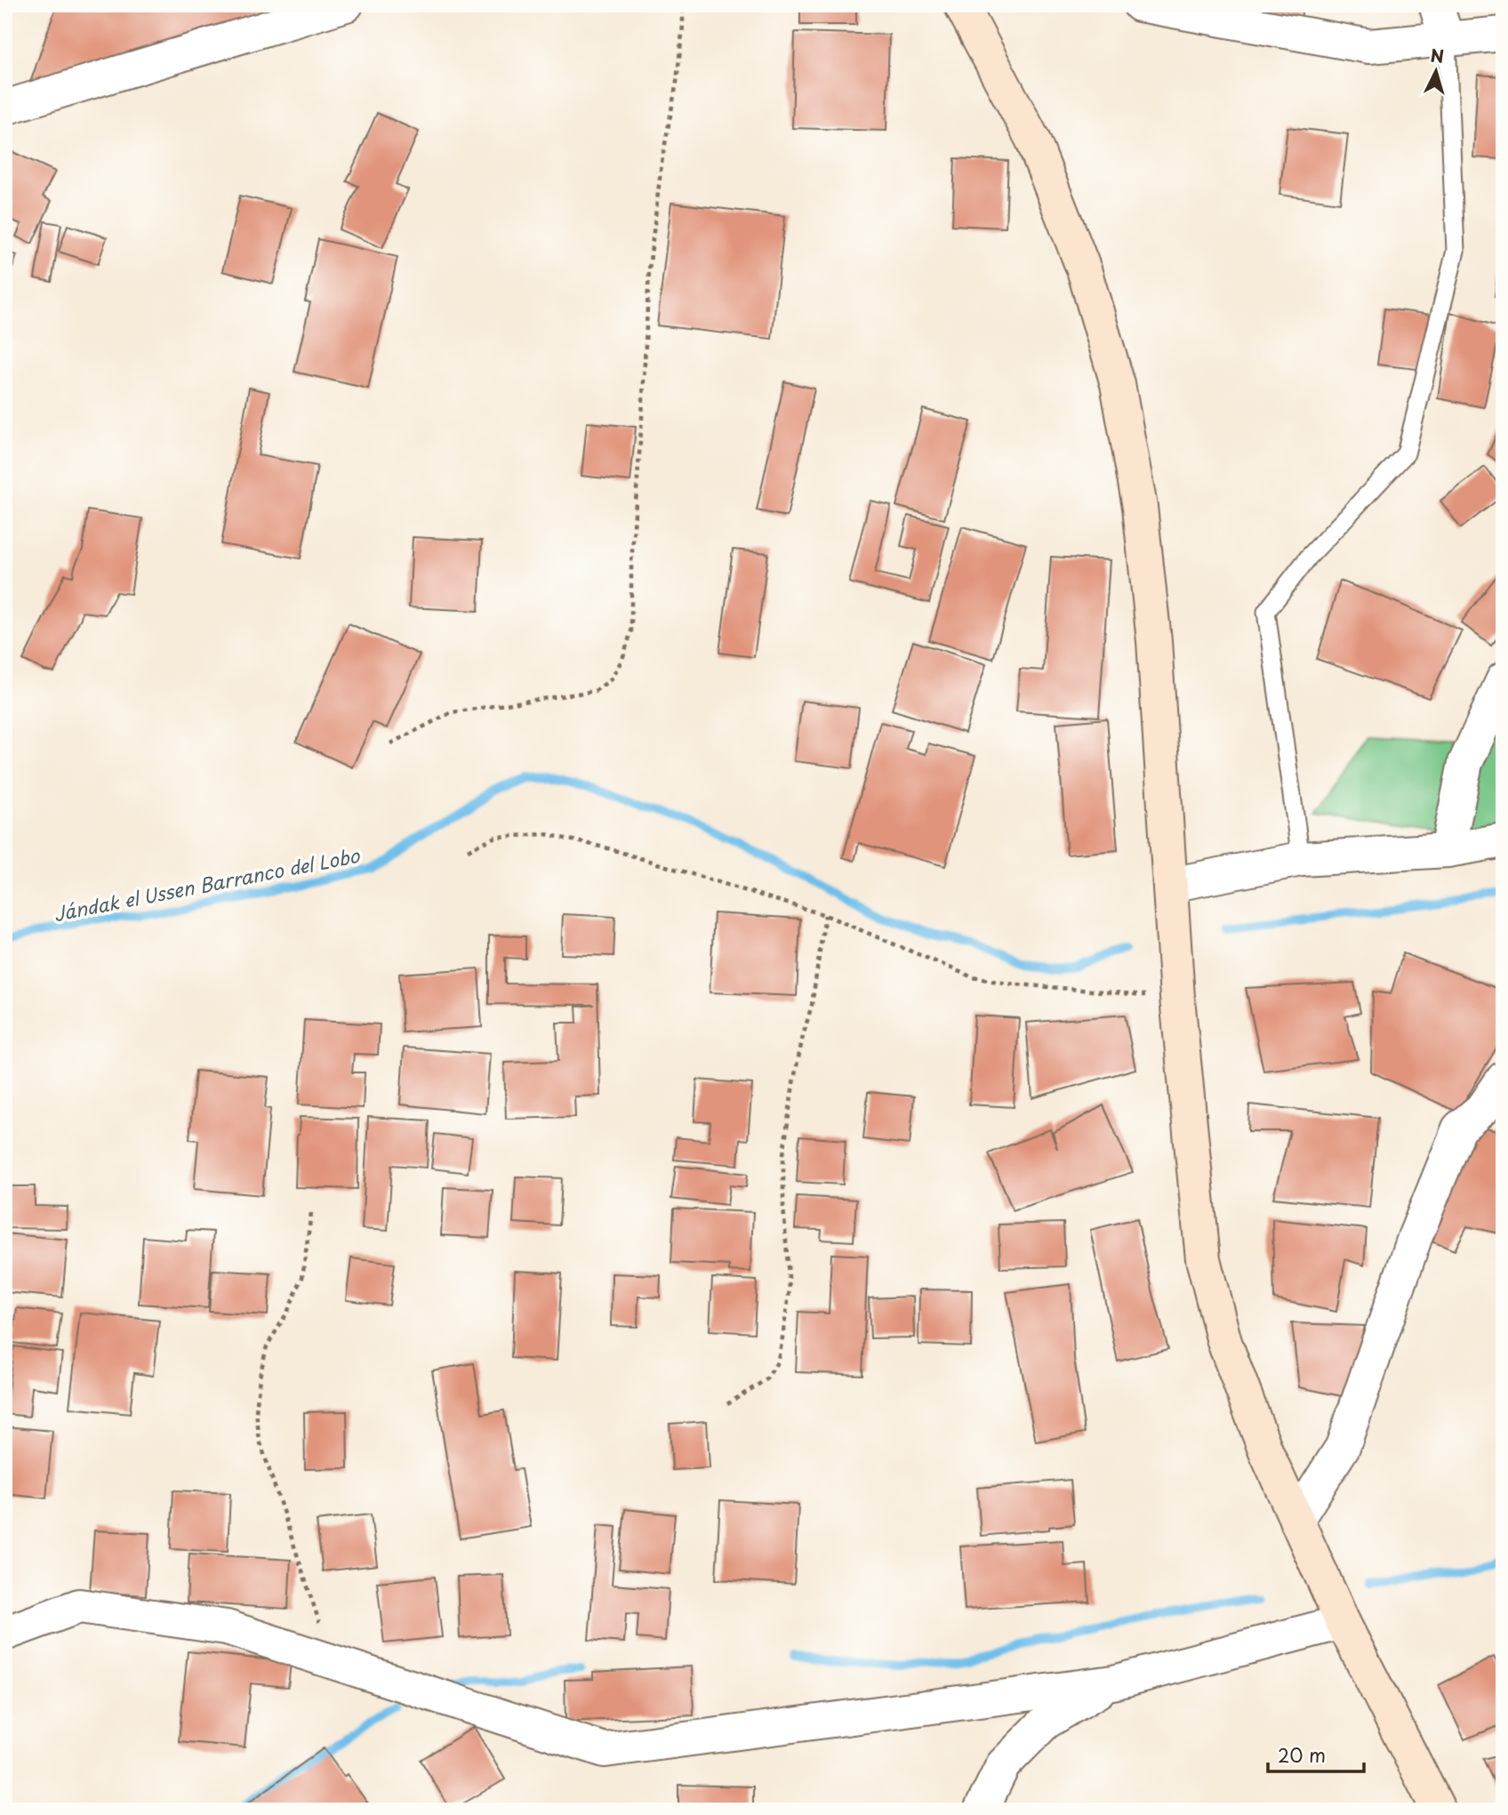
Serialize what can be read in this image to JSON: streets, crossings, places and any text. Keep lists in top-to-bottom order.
{
  "water": ["Jándak el Ussen Barranco del Lobo"],
  "scale_bar": "20 m",
  "north": "top"
}
